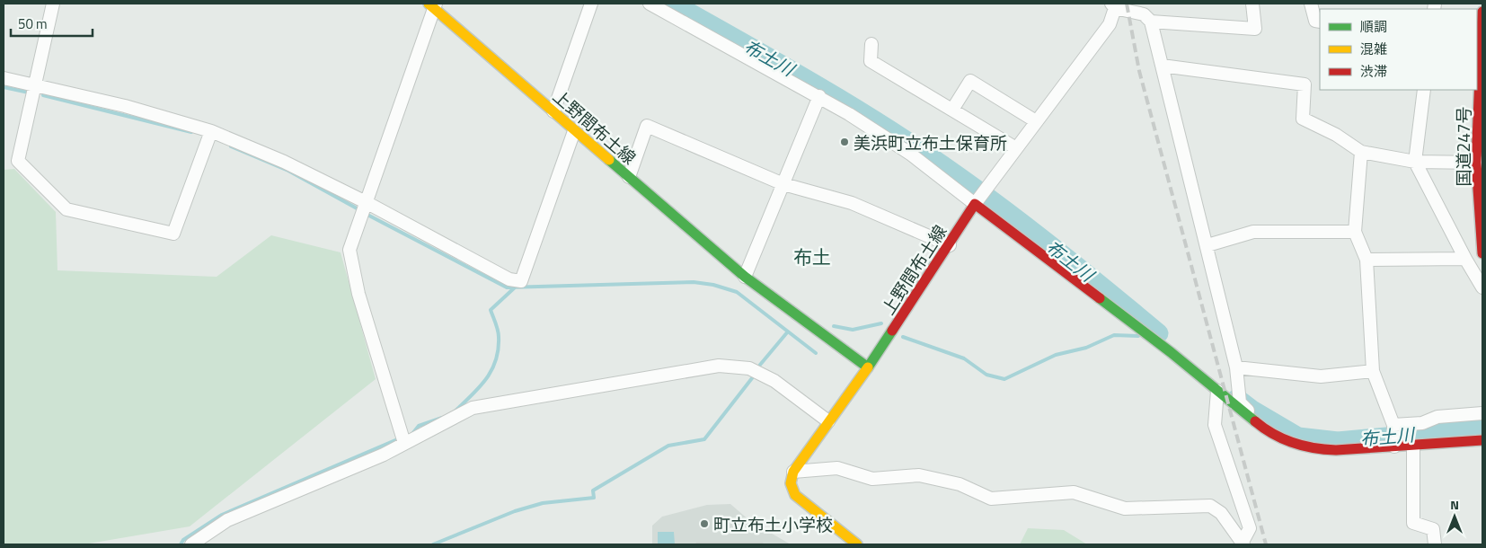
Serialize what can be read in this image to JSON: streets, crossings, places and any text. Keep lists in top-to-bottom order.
{
  "streets": {
    "main road": ["上野間布土線", "国道247号"]
  },
  "districts": ["布土"],
  "water": ["布土川"],
  "places": ["美浜町立布土保育所", "町立布土小学校"],
  "legend": ["順調", "混雑", "渋滞"],
  "scale_bar": "50 m",
  "north": "top"
}
